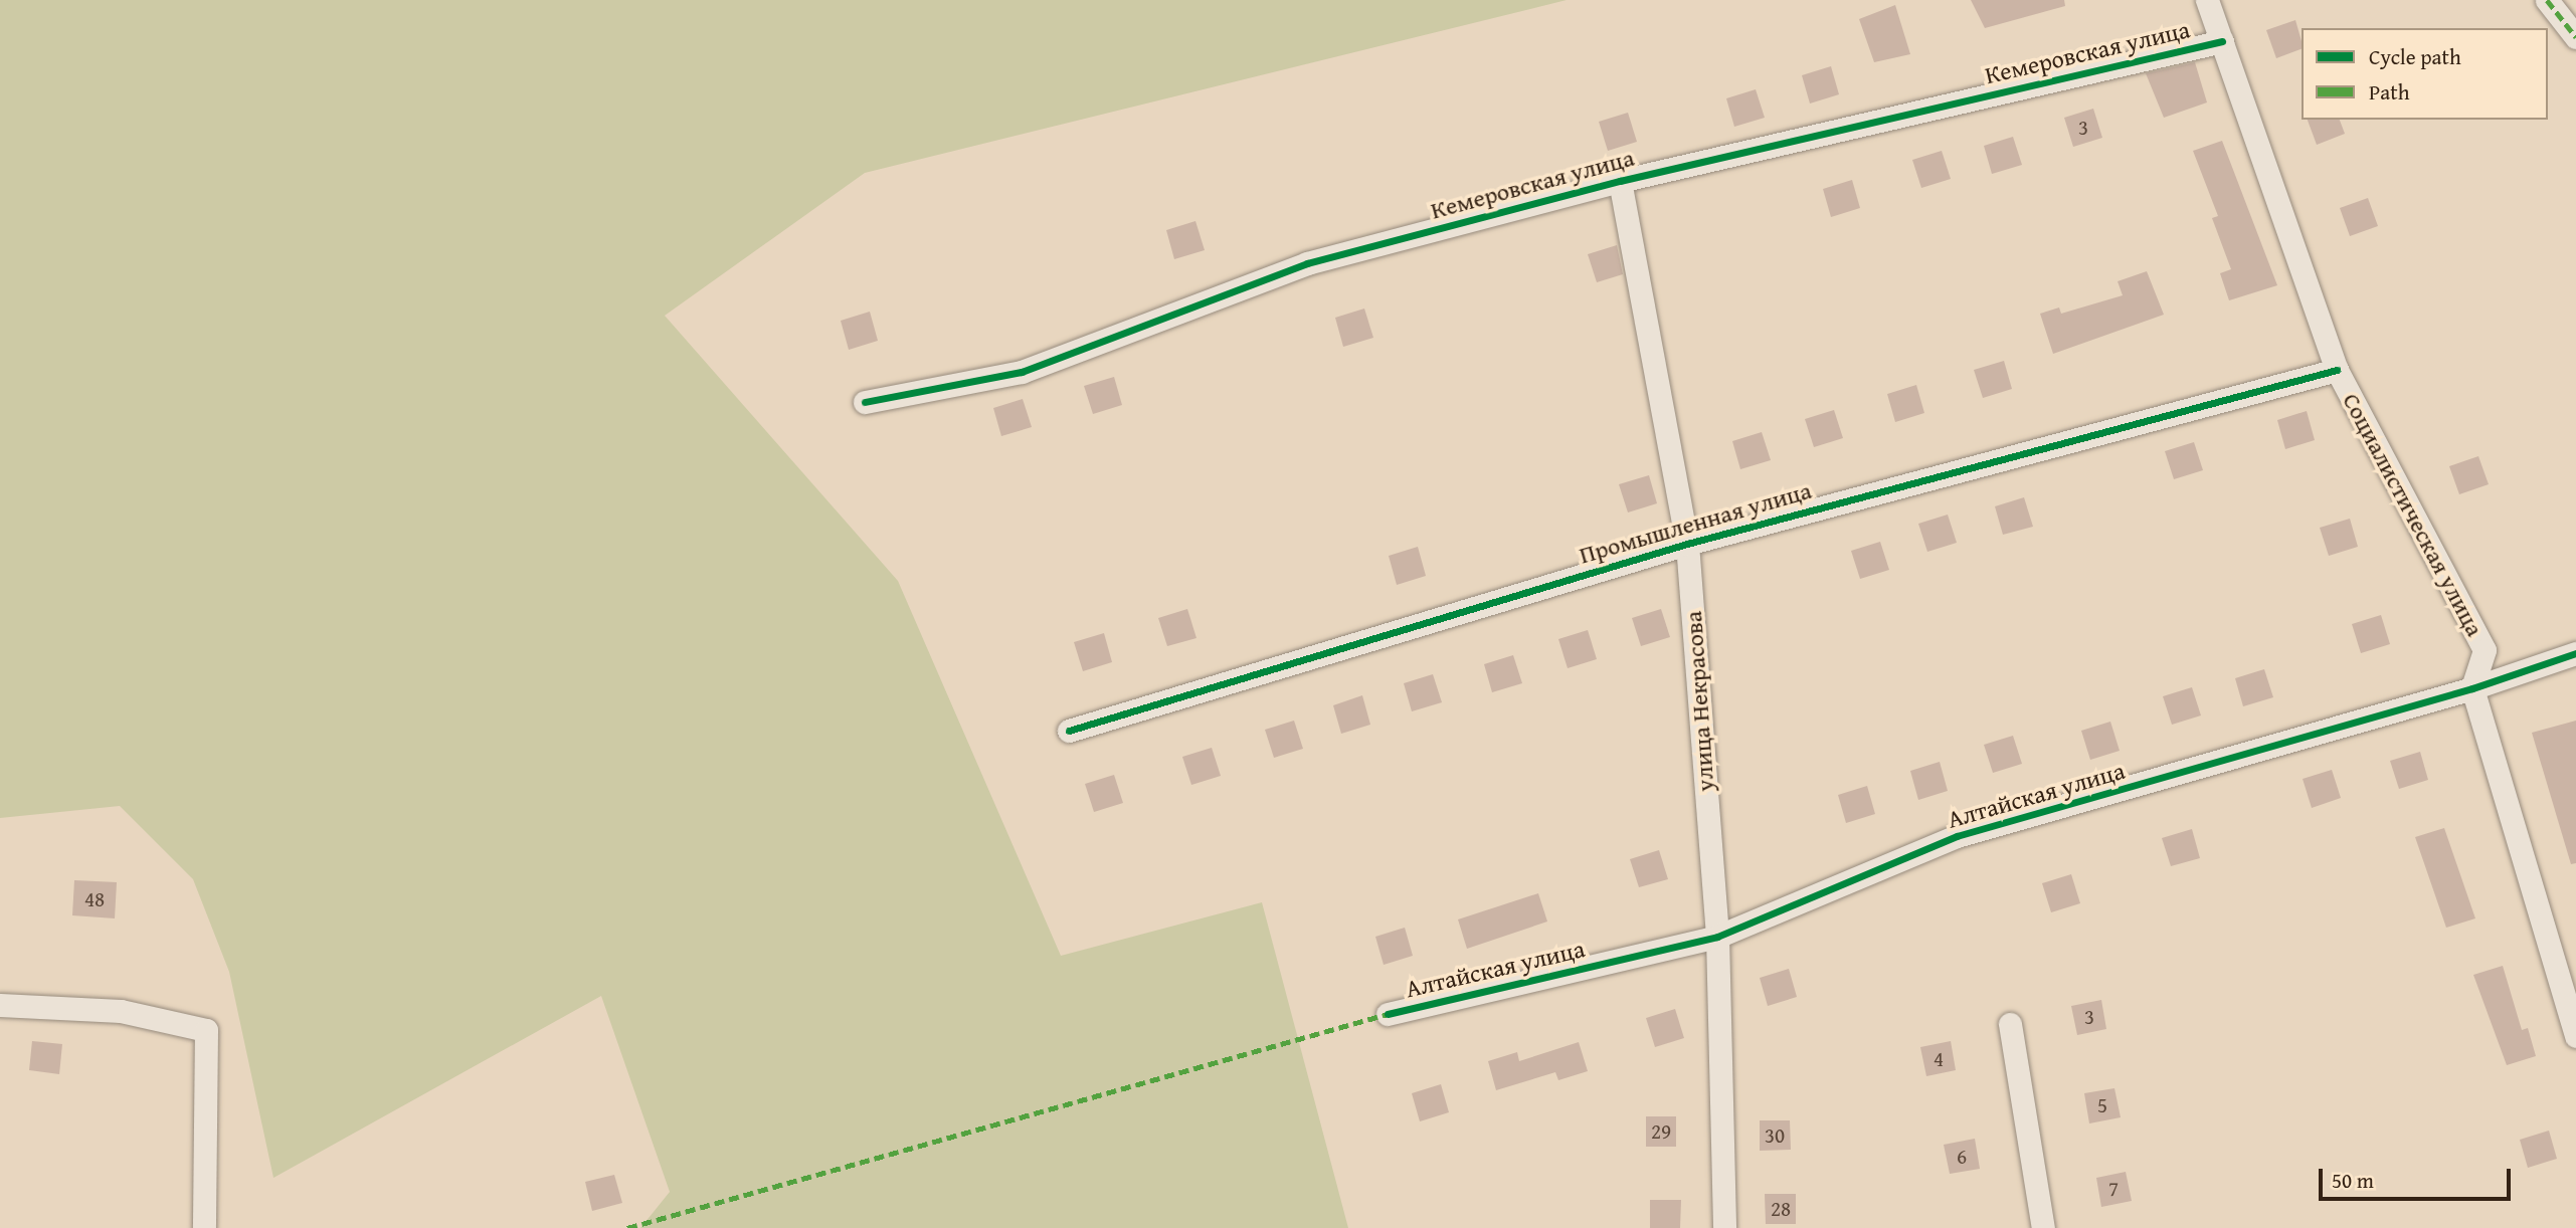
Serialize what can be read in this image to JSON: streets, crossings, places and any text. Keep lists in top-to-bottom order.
{
  "streets": {
    "street": [
      "Кемеровская улица",
      "Социалистическая улица",
      "Промышленная улица",
      "улица Некрасова",
      "Алтайская улица"
    ]
  },
  "crossings": [
    ["Кемеровская улица", "Социалистическая улица"],
    ["Кемеровская улица", "улица Некрасова"],
    ["Социалистическая улица", "Промышленная улица"],
    ["Социалистическая улица", "Алтайская улица"],
    ["Промышленная улица", "улица Некрасова"],
    ["улица Некрасова", "Алтайская улица"]
  ],
  "house_numbers": [
    "3",
    "48",
    "3",
    "4",
    "5",
    "29",
    "30",
    "6",
    "7",
    "28"
  ],
  "legend": ["Cycle path", "Path"],
  "scale_bar": "50 m"
}
